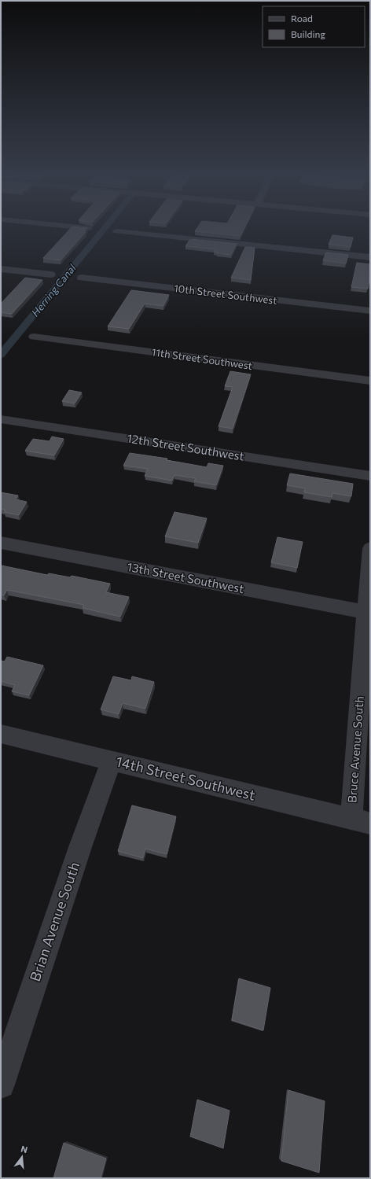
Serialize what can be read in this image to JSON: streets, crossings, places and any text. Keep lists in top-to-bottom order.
{
  "streets": {
    "street": [
      "10th Street Southwest",
      "11th Street Southwest",
      "12th Street Southwest",
      "13th Street Southwest",
      "Bruce Avenue South",
      "14th Street Southwest",
      "Brian Avenue South"
    ]
  },
  "crossings": [
    ["13th Street Southwest", "Bruce Avenue South"],
    ["Bruce Avenue South", "14th Street Southwest"],
    ["14th Street Southwest", "Brian Avenue South"]
  ],
  "water": ["Herring Canal"],
  "legend": ["Road", "Building"],
  "north": "top"
}
